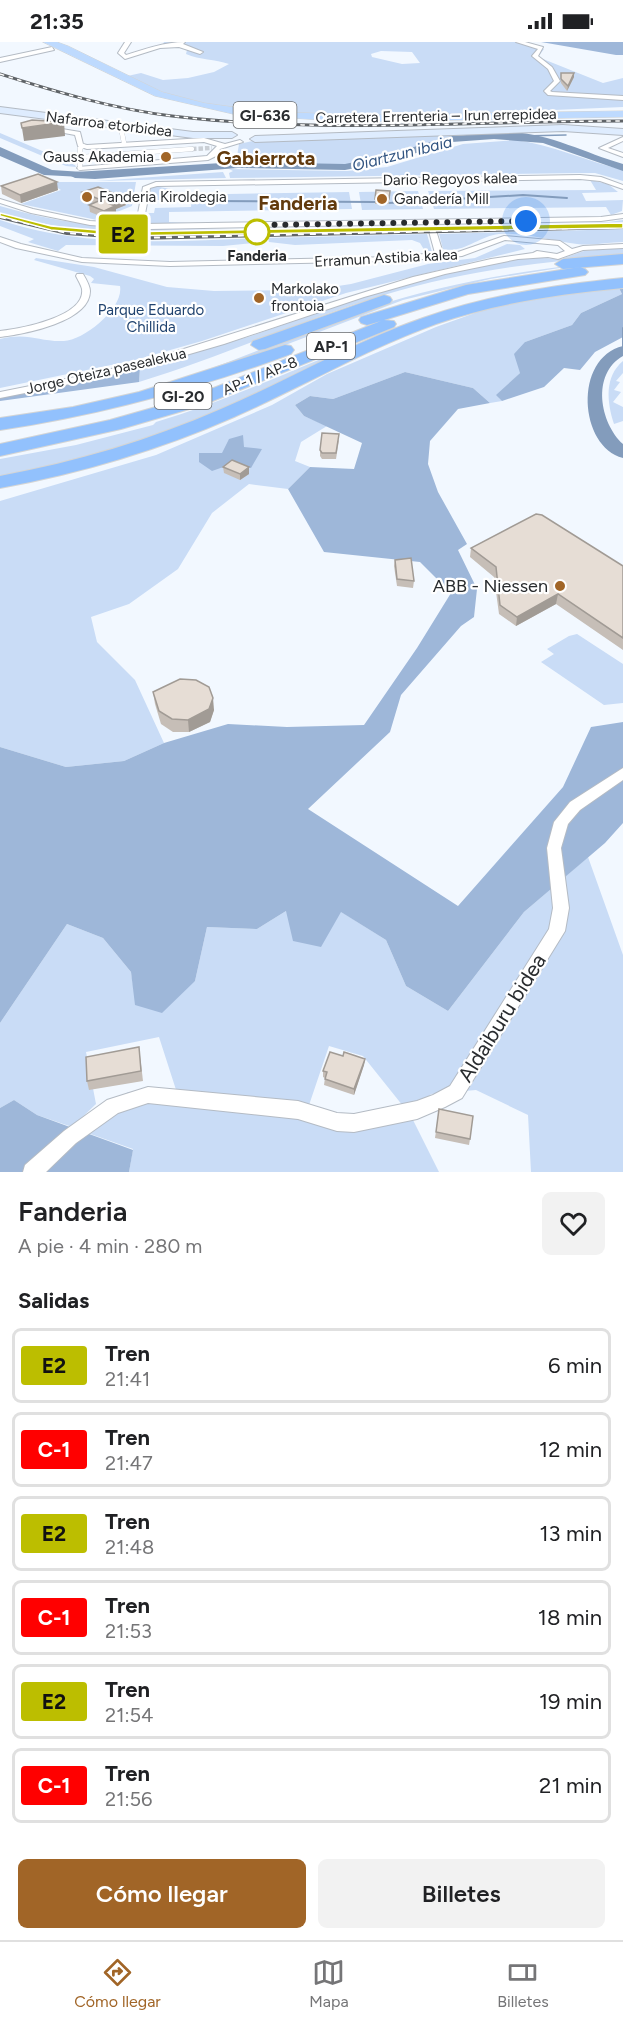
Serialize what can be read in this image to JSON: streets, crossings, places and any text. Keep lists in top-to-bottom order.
{
  "streets": {
    "highway": ["AP-1", "AP-1 / AP-8", "GI-20"],
    "main road": ["GI-636", "Carretera Errenteria – Irun errepidea", "Nafarroa etorbidea"],
    "street": [
      "Dario Regoyos kalea",
      "Erramun Astibia kalea",
      "Jorge Oteiza pasealekua",
      "Aldaiburu bidea"
    ]
  },
  "crossings": [
    ["Erramun Astibia kalea", "Jorge Oteiza pasealekua"],
    ["AP-1 / AP-8", "GI-20"]
  ],
  "districts": ["Gabierrota", "Fanderia"],
  "water": ["Oiartzun ibaia"],
  "parks": ["Parque Eduardo Chillida"],
  "places": [
    "Gauss Akademia",
    "Fanderia Kiroldegia",
    "Ganadería Mill",
    "Fanderia",
    "Markolako frontoia",
    "ABB - Niessen"
  ],
  "page": {
    "status": "21:35",
    "on_map": "E2",
    "heading": [
      ["Fanderia", "A pie · 4 min · 280 m"],
      "Salidas"
    ],
    "list": [
      {
        "mark": "E2",
        "name": "Tren",
        "note": "21:41",
        "value": "6 min"
      },
      {
        "mark": "C-1",
        "name": "Tren",
        "note": "21:47",
        "value": "12 min"
      },
      {
        "mark": "E2",
        "name": "Tren",
        "note": "21:48",
        "value": "13 min"
      },
      {
        "mark": "C-1",
        "name": "Tren",
        "note": "21:53",
        "value": "18 min"
      },
      {
        "mark": "E2",
        "name": "Tren",
        "note": "21:54",
        "value": "19 min"
      },
      {
        "mark": "C-1",
        "name": "Tren",
        "note": "21:56",
        "value": "21 min"
      }
    ],
    "buttons": ["Cómo llegar", "Billetes"],
    "tabs": ["Cómo llegar", "Mapa", "Billetes"]
  }
}
